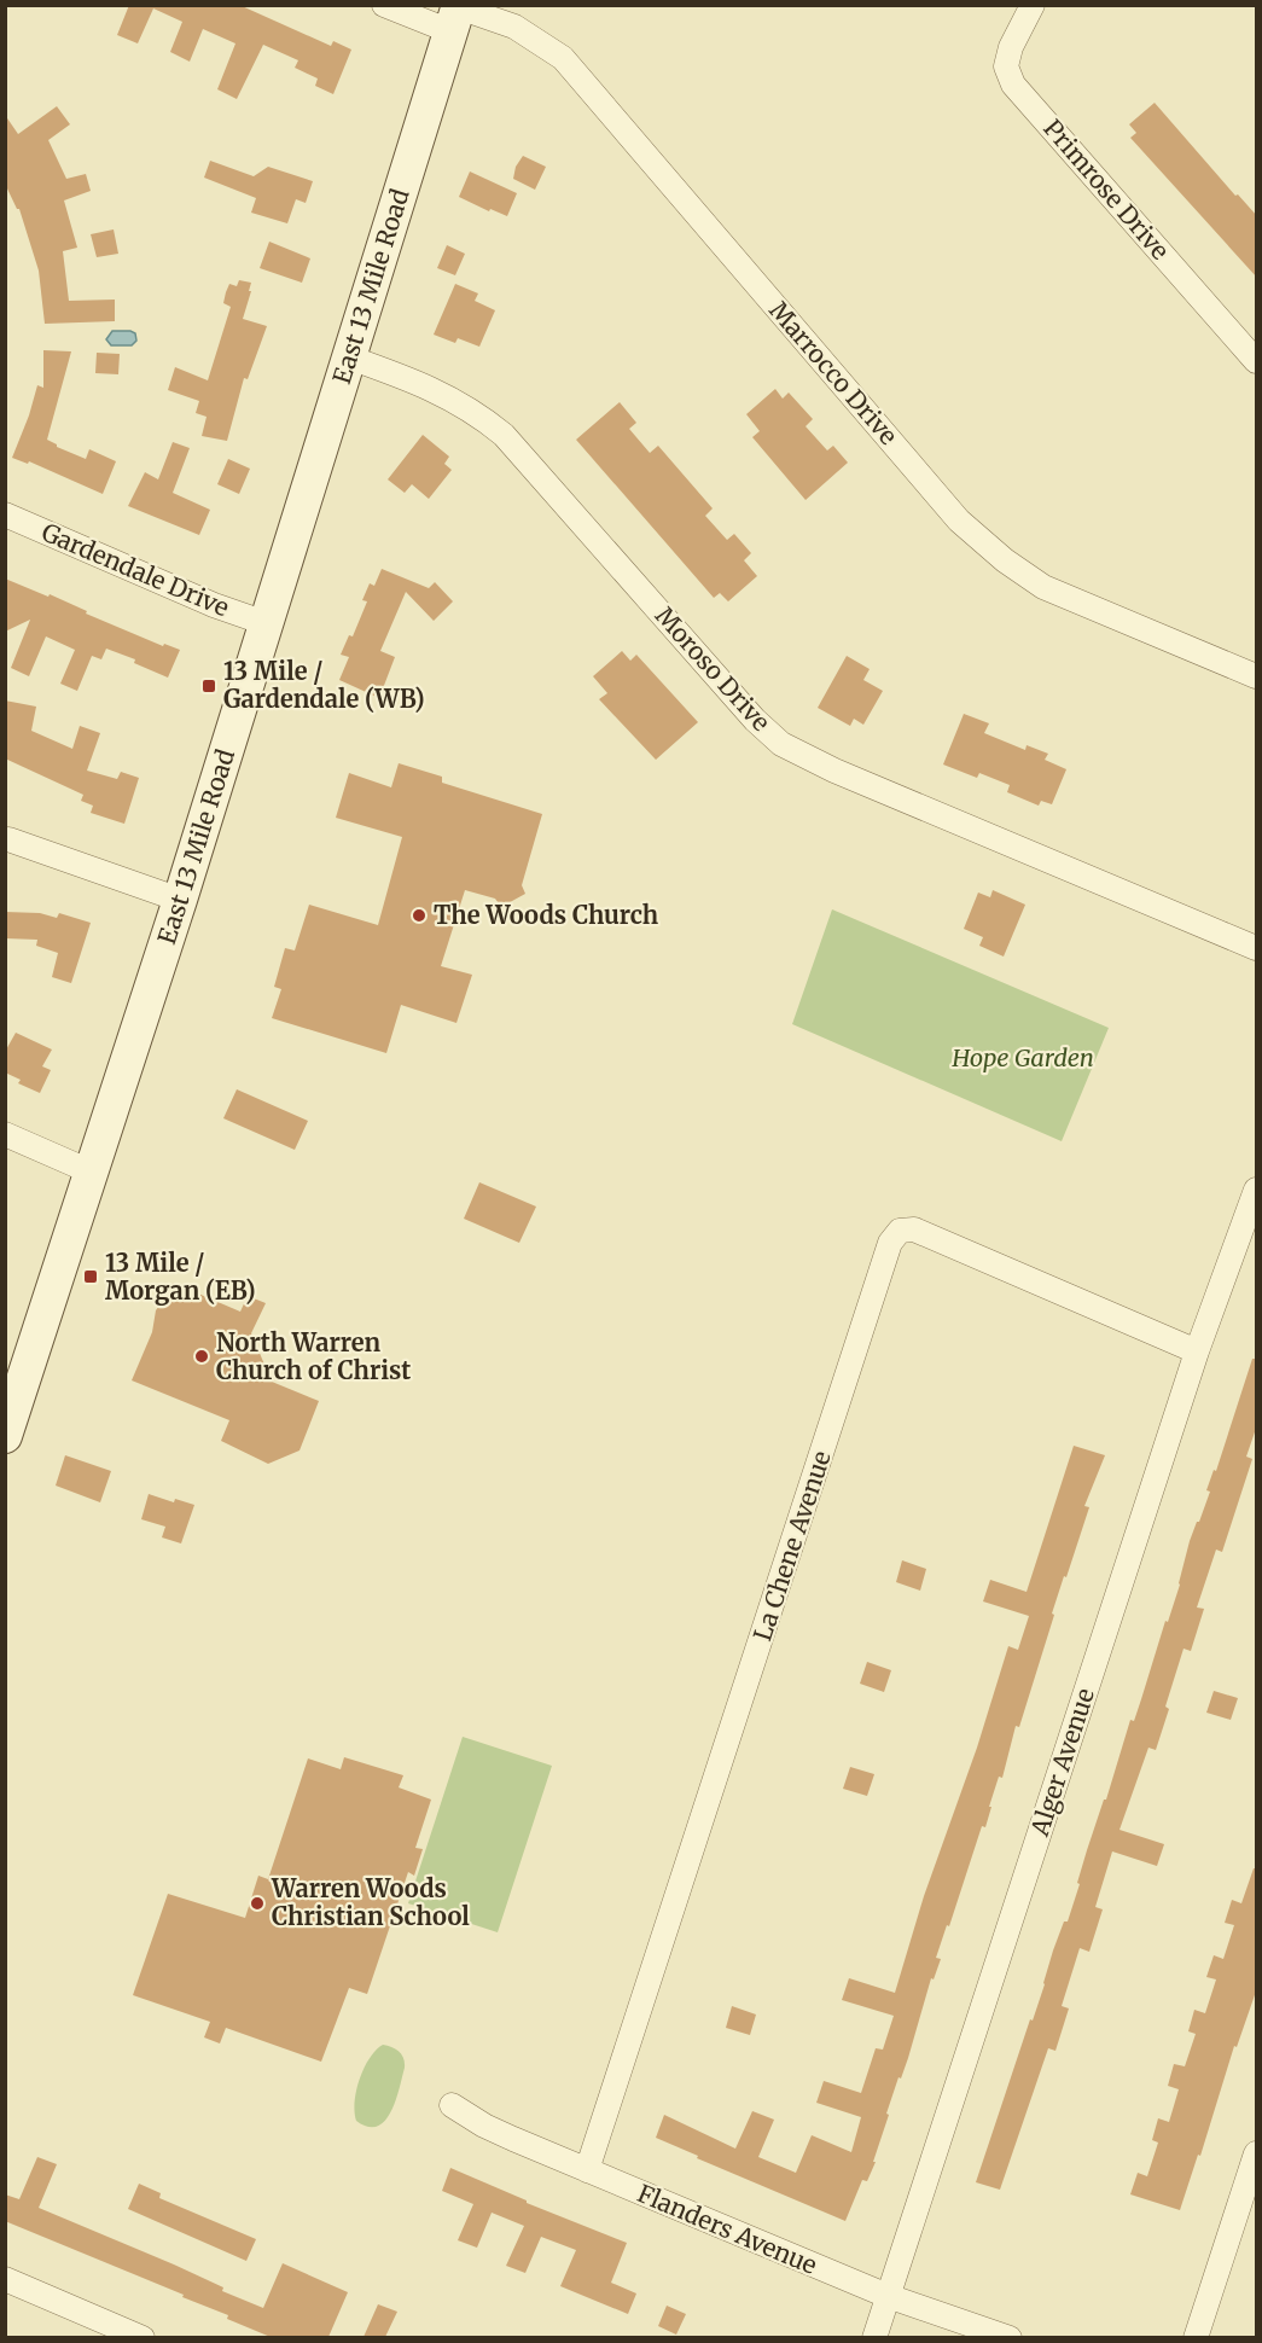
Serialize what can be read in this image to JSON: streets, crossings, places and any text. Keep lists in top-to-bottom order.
{
  "streets": {
    "main road": ["East 13 Mile Road"],
    "street": [
      "Primrose Drive",
      "Marrocco Drive",
      "Gardendale Drive",
      "Moroso Drive",
      "La Chene Avenue",
      "Alger Avenue",
      "Flanders Avenue"
    ]
  },
  "crossings": [
    ["East 13 Mile Road", "Marrocco Drive"],
    ["East 13 Mile Road", "Gardendale Drive"],
    ["East 13 Mile Road", "Moroso Drive"],
    ["La Chene Avenue", "Alger Avenue"],
    ["La Chene Avenue", "Flanders Avenue"],
    ["Alger Avenue", "Flanders Avenue"]
  ],
  "parks": ["Hope Garden"],
  "places": {
    "transit": ["13 Mile / Gardendale (WB)", "13 Mile / Morgan (EB)"],
    "other": ["The Woods Church", "North Warren Church of Christ", "Warren Woods Christian School"]
  }
}
